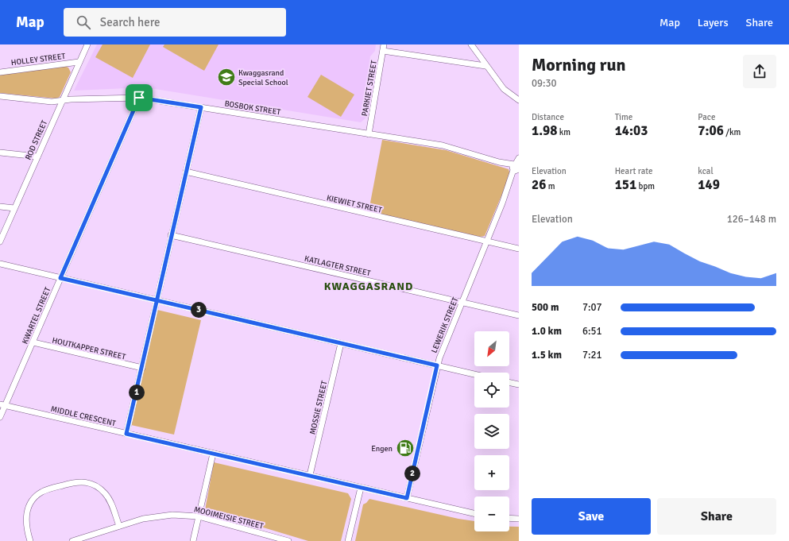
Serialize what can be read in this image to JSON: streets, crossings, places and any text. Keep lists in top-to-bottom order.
{
  "streets": {
    "street": [
      "HOLLEY STREET",
      "PARKIET STREET",
      "BOSBOK STREET",
      "ROD STREET",
      "KIEWIET STREET",
      "KATLAGTER STREET",
      "KWARTEL STREET",
      "LEWERIK STREET",
      "HOUTKAPPER STREET",
      "MOSSIE STREET",
      "MIDDLE CRESCENT",
      "MOOIMEISIE STREET"
    ]
  },
  "crossings": [
    ["HOLLEY STREET", "ROD STREET"],
    ["PARKIET STREET", "BOSBOK STREET"],
    ["BOSBOK STREET", "ROD STREET"],
    ["BOSBOK STREET", "KWARTEL STREET"],
    ["BOSBOK STREET", "LEWERIK STREET"],
    ["KIEWIET STREET", "LEWERIK STREET"],
    ["KATLAGTER STREET", "LEWERIK STREET"],
    ["KWARTEL STREET", "HOUTKAPPER STREET"],
    ["KWARTEL STREET", "MIDDLE CRESCENT"],
    ["LEWERIK STREET", "MIDDLE CRESCENT"],
    ["MOSSIE STREET", "MIDDLE CRESCENT"]
  ],
  "districts": ["KWAGGASRAND"],
  "places": {
    "school or university": ["Kwaggasrand Special School"],
    "fuel station": ["Engen"]
  },
  "north": "bottom left",
  "page": {
    "header": "Map",
    "search": "Search here",
    "nav": ["Map", "Layers", "Share"],
    "heading": ["Morning run", "09:30"],
    "stats": [
      ["Distance", "1.98 km"],
      ["Time", "14:03"],
      ["Pace", "7:06 /km"],
      ["Elevation", "26 m"],
      ["Heart rate", "151 bpm"],
      ["kcal", "149"]
    ],
    "chart": ["Elevation", "126–148 m"],
    "list": [
      {
        "name": "500 m",
        "note": "7:07"
      },
      {
        "name": "1.0 km",
        "note": "6:51"
      },
      {
        "name": "1.5 km",
        "note": "7:21"
      }
    ],
    "pins": ["3", "1", "2"],
    "map_buttons": ["+", "−"],
    "buttons": ["Save", "Share"]
  }
}
